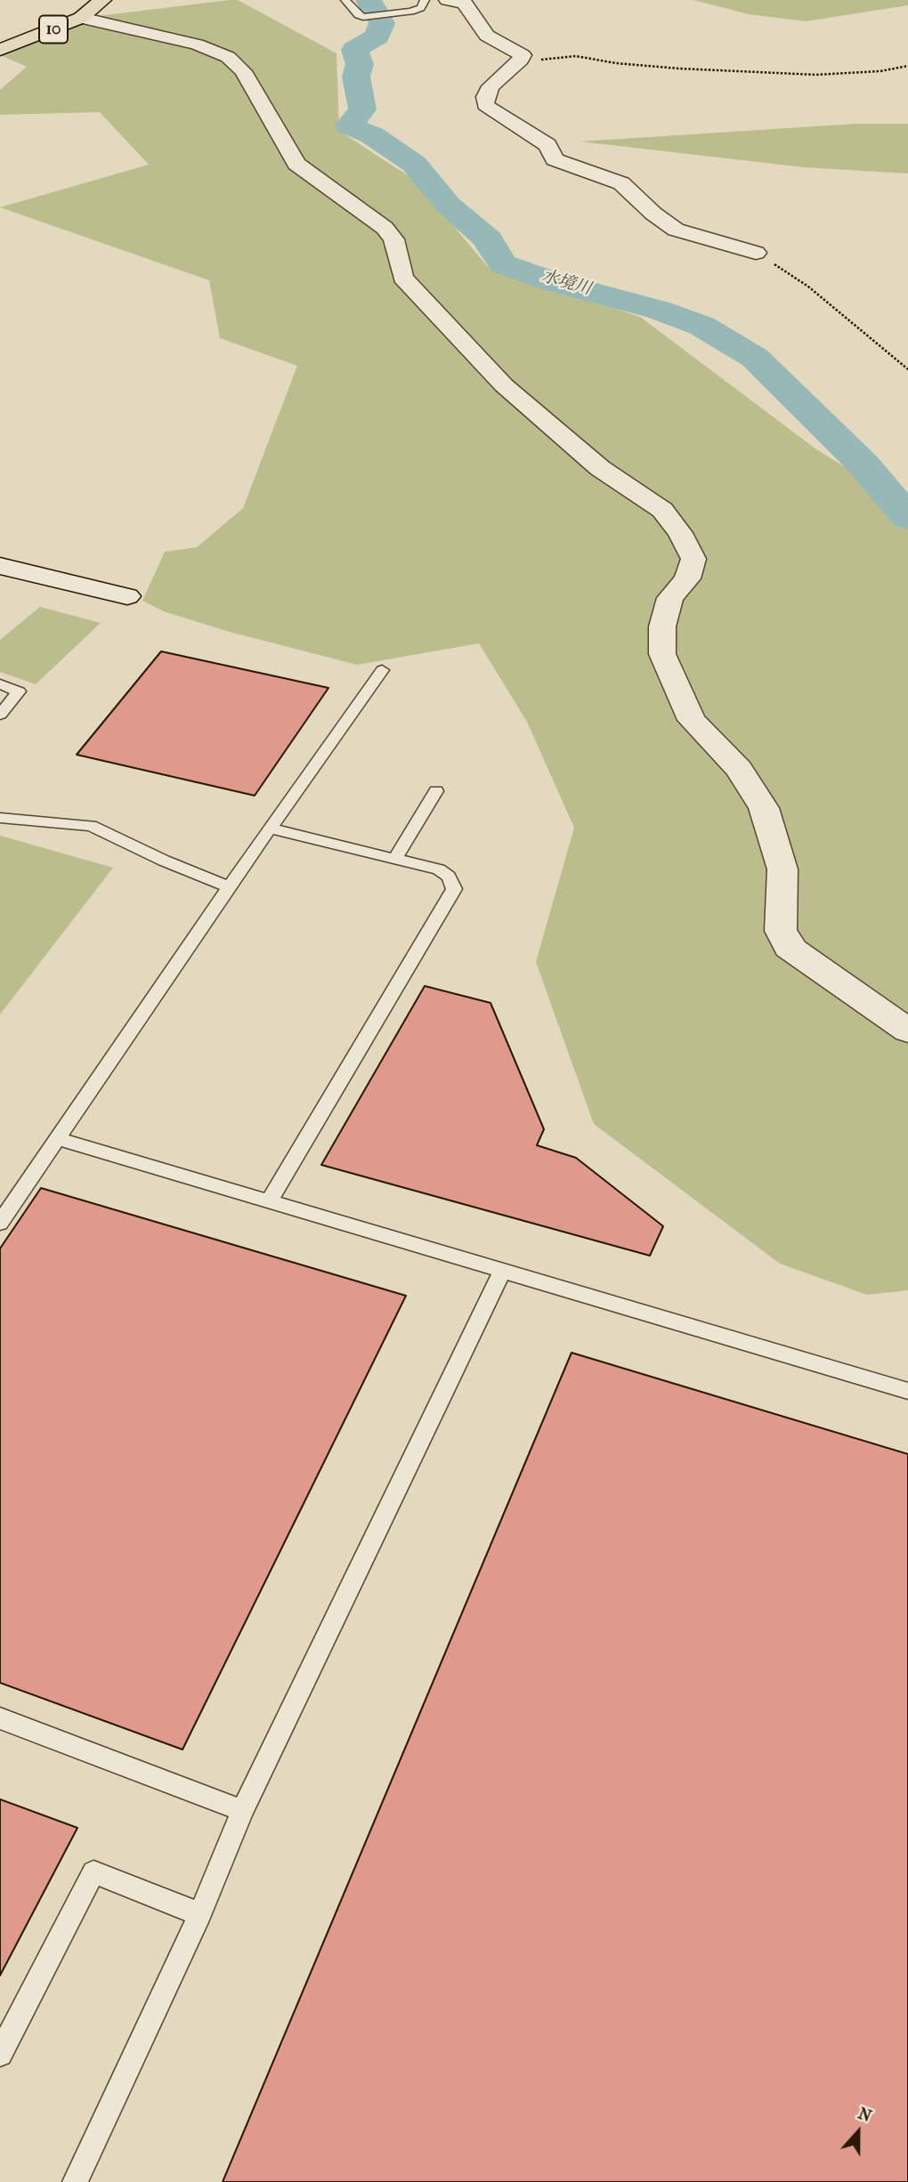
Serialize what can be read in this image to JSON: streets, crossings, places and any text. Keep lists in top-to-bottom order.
{
  "streets": {
    "main road": ["10"]
  },
  "water": ["水境川"],
  "north": "top"
}
